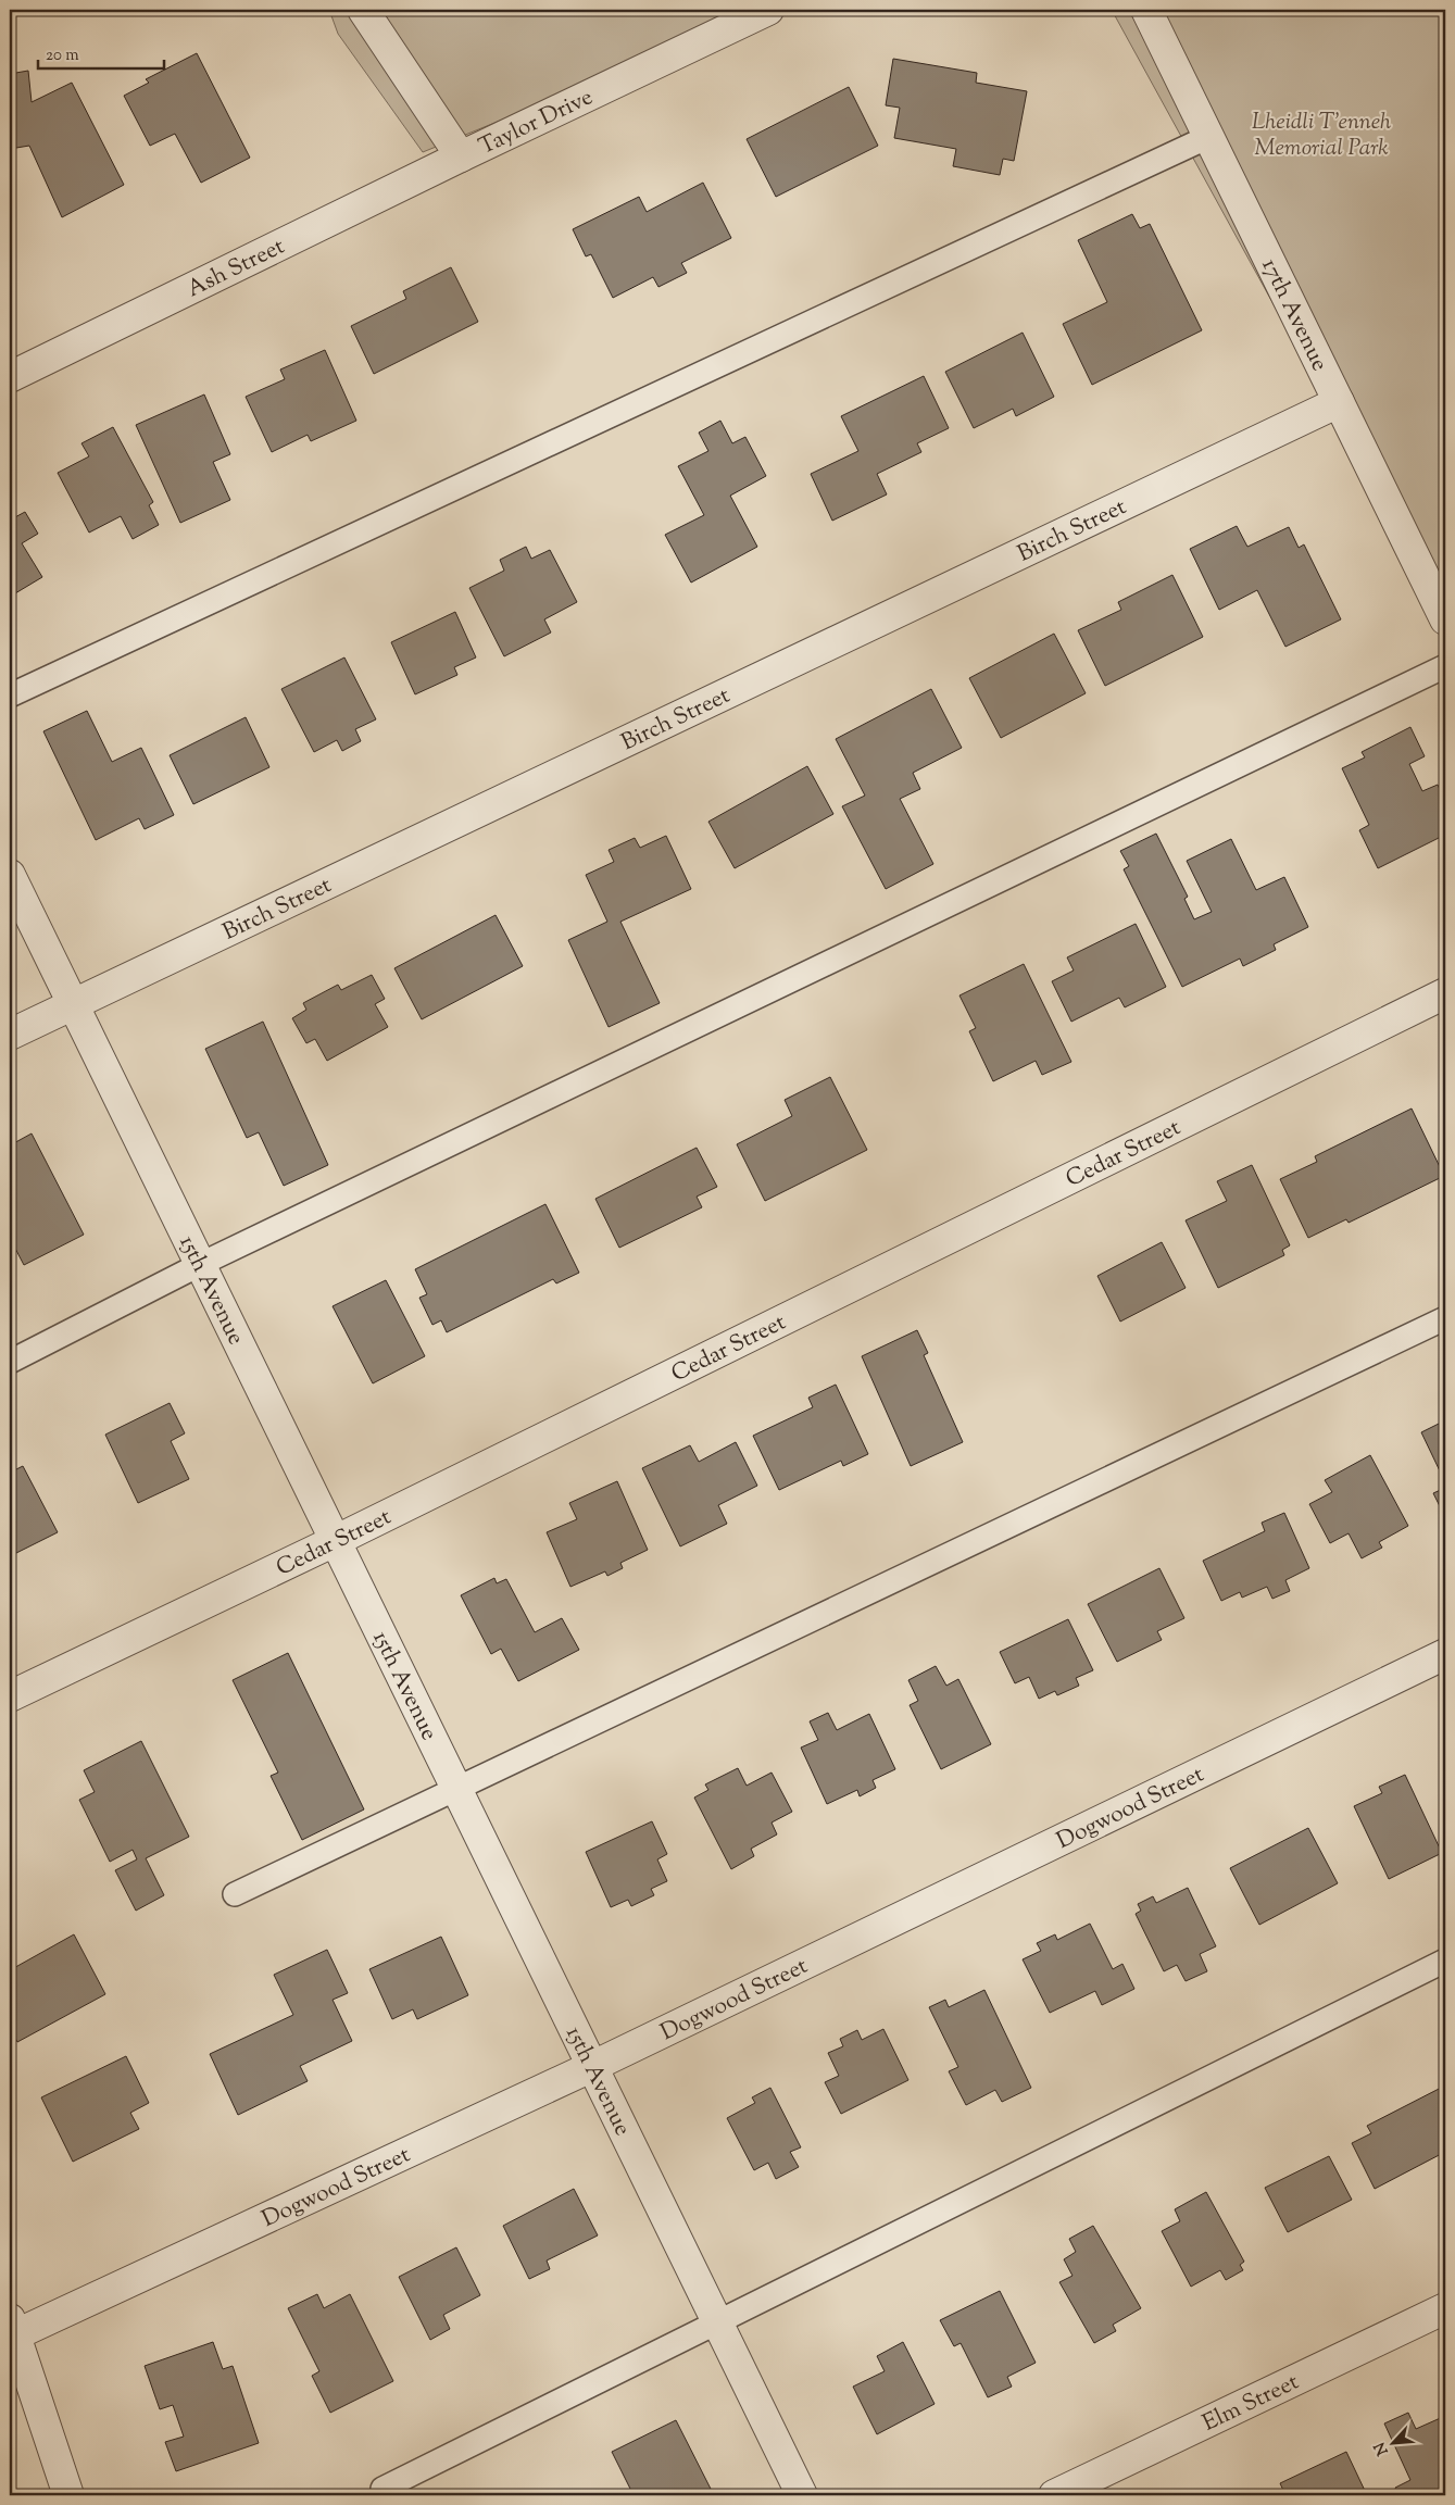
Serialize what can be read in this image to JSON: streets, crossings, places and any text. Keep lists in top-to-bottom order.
{
  "streets": {
    "street": [
      "Taylor Drive",
      "Ash Street",
      "17th Avenue",
      "Birch Street",
      "Cedar Street",
      "15th Avenue",
      "Dogwood Street",
      "Elm Street"
    ]
  },
  "crossings": [
    ["Taylor Drive", "Ash Street"],
    ["17th Avenue", "Birch Street"],
    ["Birch Street", "15th Avenue"],
    ["Cedar Street", "15th Avenue"],
    ["15th Avenue", "Dogwood Street"]
  ],
  "parks": ["Lheidli T'enneh Memorial Park"],
  "scale_bar": "20 m",
  "north": "bottom left"
}
